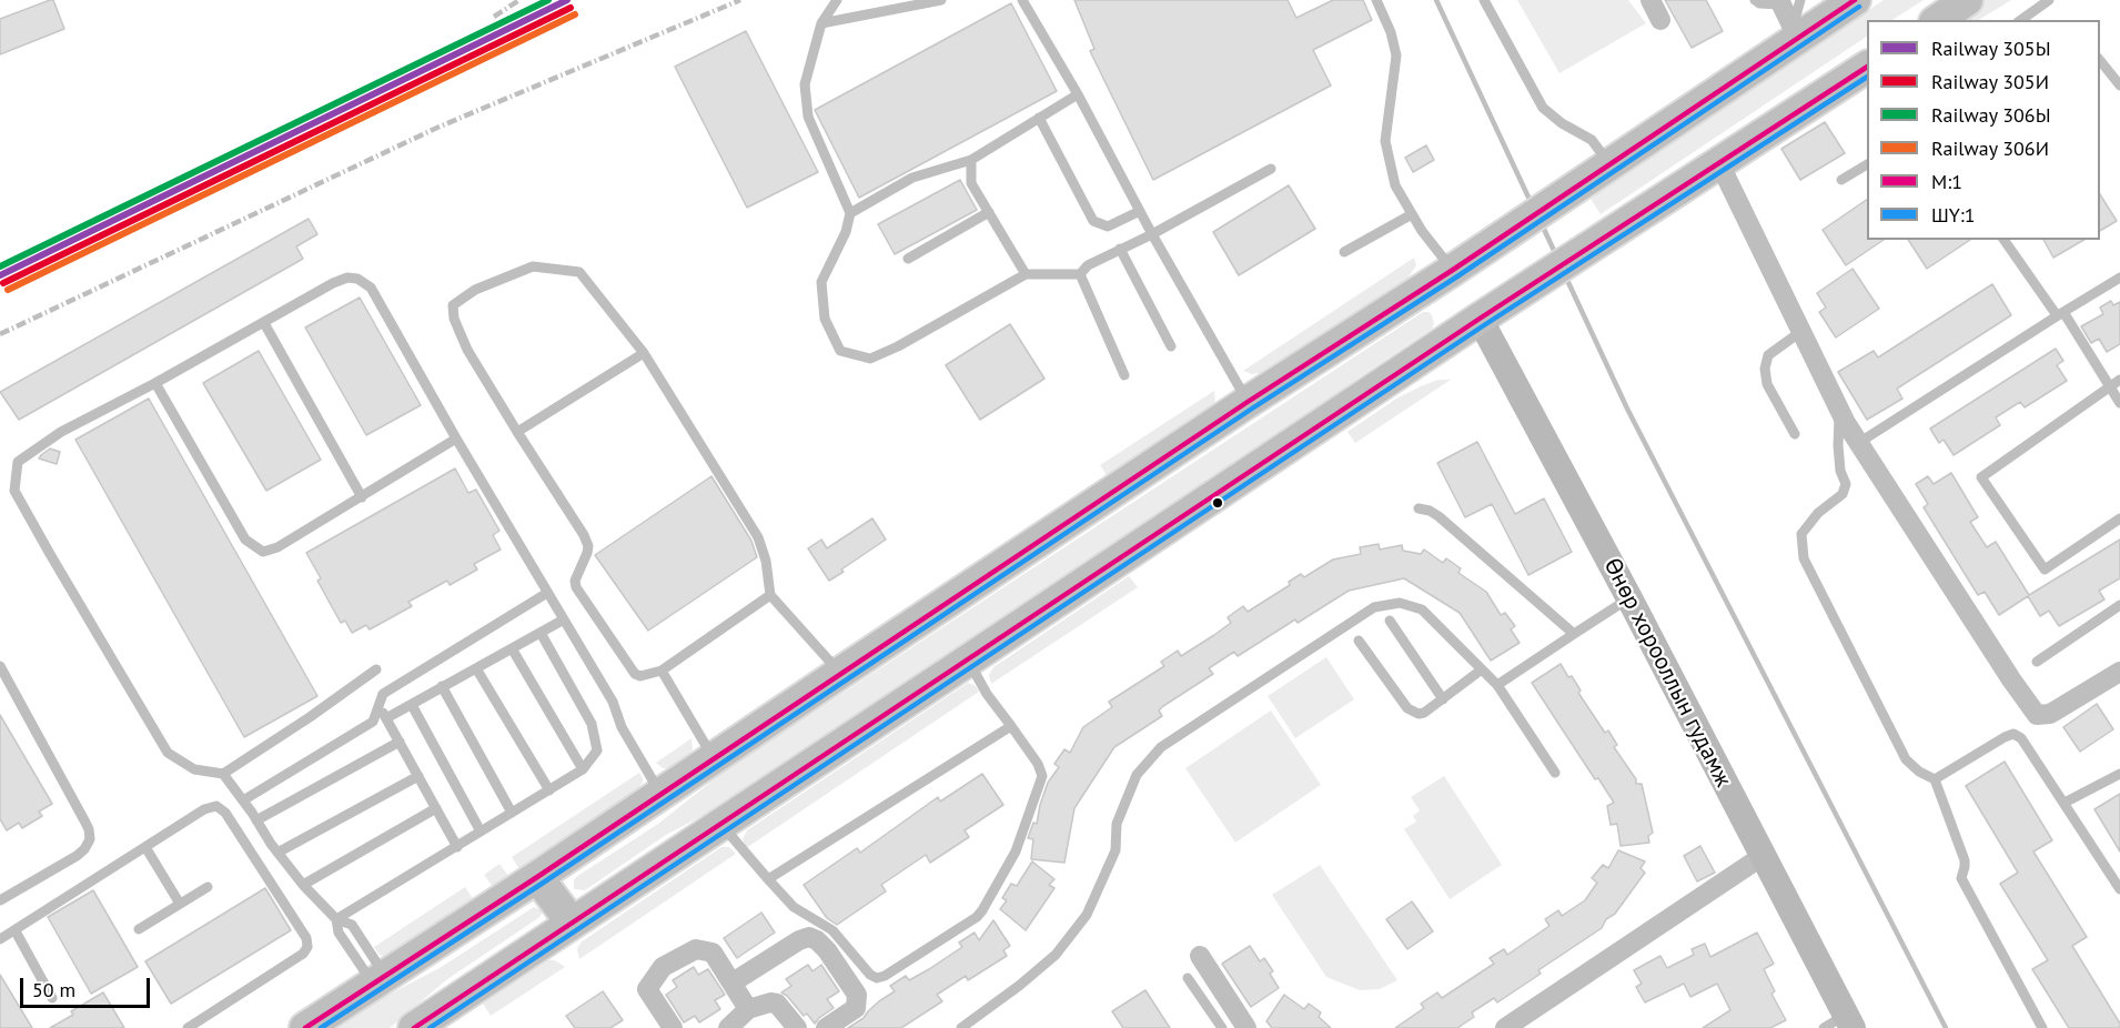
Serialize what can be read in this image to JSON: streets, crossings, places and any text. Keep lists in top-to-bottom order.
{
  "streets": {
    "main road": ["Өнөр хорооллын гудамж"]
  },
  "lines": [
    "rail line 305Ы",
    "rail line 306Ы",
    "transit line М:1",
    "transit line ШҮ:1",
    "rail line 305И",
    "rail line 306И"
  ],
  "legend": [
    "Railway 305Ы",
    "Railway 305И",
    "Railway 306Ы",
    "Railway 306И",
    "М:1",
    "ШҮ:1"
  ],
  "scale_bar": "50 m"
}
